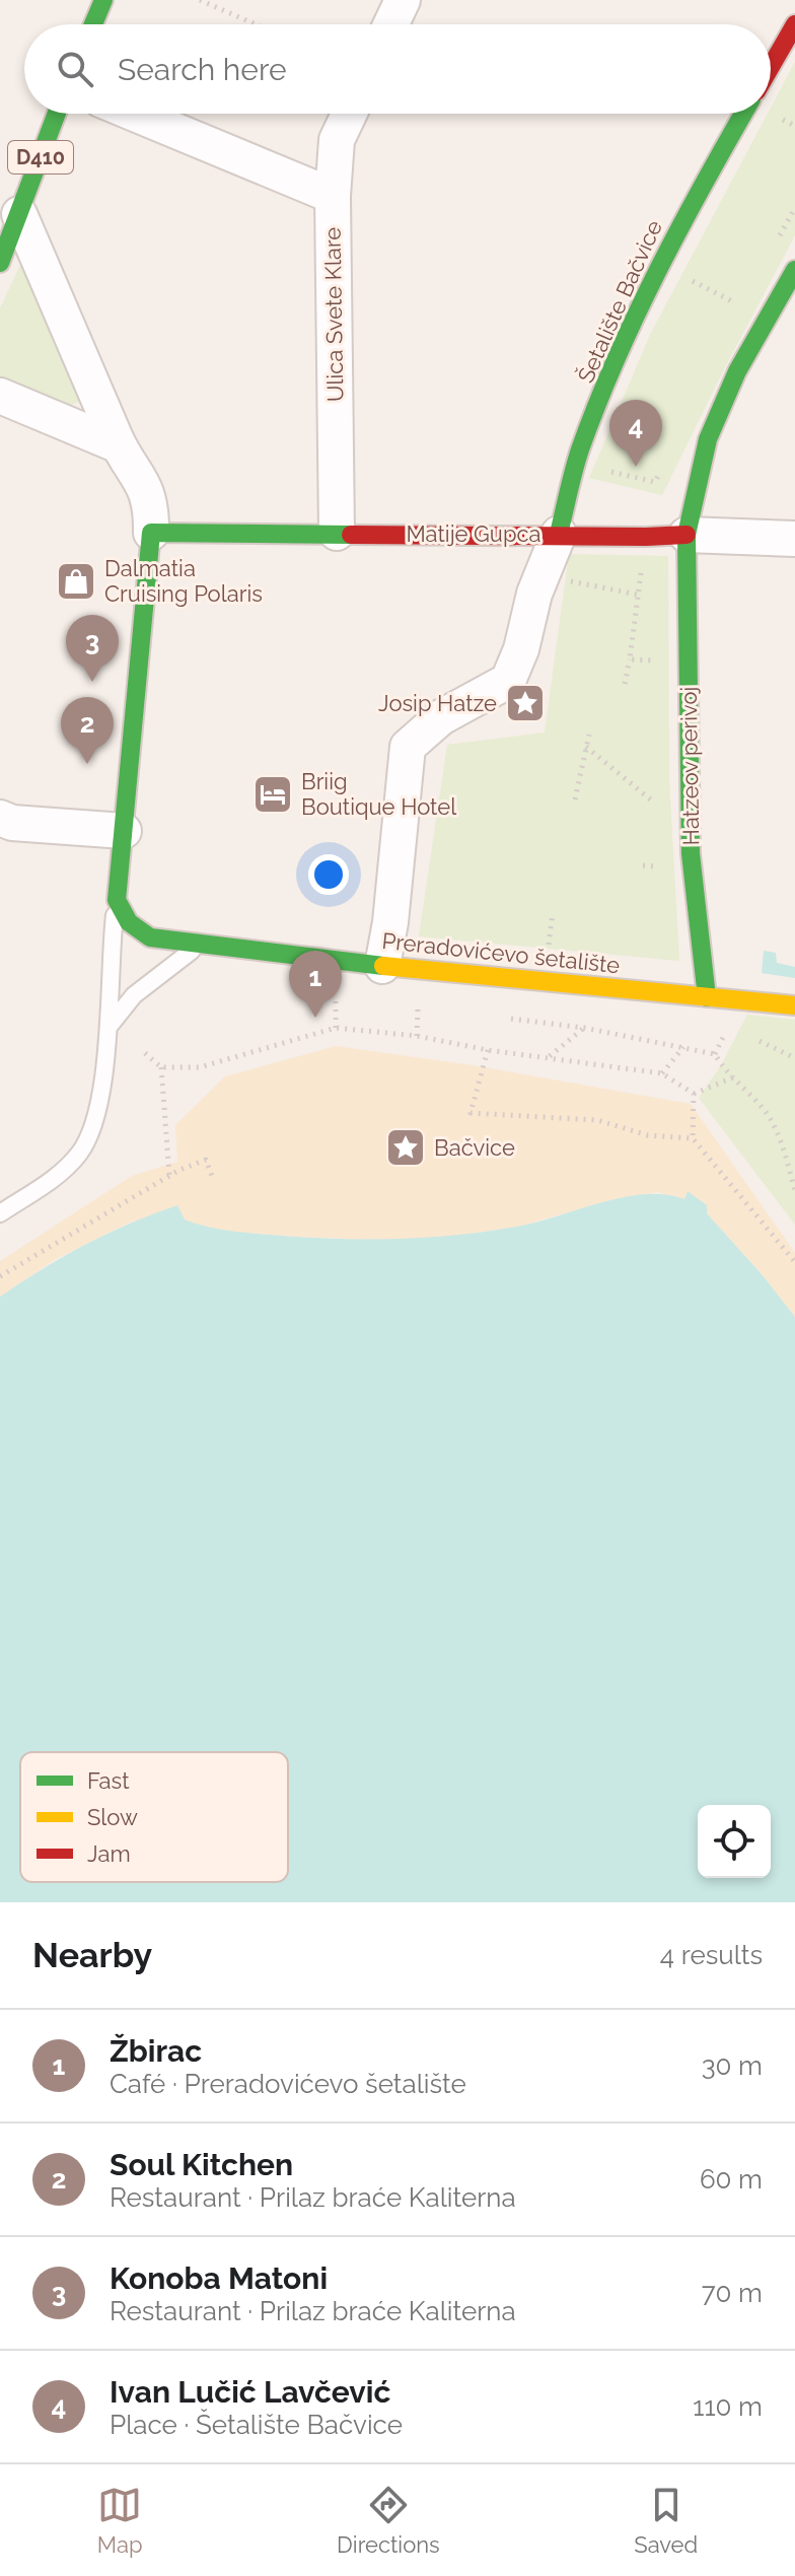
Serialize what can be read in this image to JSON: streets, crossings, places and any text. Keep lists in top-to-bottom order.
{
  "streets": {
    "street": [
      "D410",
      "Šetalište Bačvice",
      "Ulica Svete Klare",
      "Matije Gupca",
      "Hatzeov perivoj",
      "Preradovićevo šetalište"
    ]
  },
  "crossings": [
    ["Šetalište Bačvice", "Matije Gupca"],
    ["Ulica Svete Klare", "Matije Gupca"],
    ["Matije Gupca", "Hatzeov perivoj"],
    ["Hatzeov perivoj", "Preradovićevo šetalište"]
  ],
  "places": {
    "shop": ["Dalmatia Cruising Polaris"],
    "place": ["Josip Hatze", "Bačvice"],
    "hotel": ["Briig Boutique Hotel"]
  },
  "legend": ["Fast", "Slow", "Jam"],
  "page": {
    "search": "Search here",
    "pins": [
      "4",
      "3",
      "2",
      "1"
    ],
    "heading": ["Nearby", "4 results"],
    "list": [
      {
        "mark": "1",
        "name": "Žbirac",
        "note": "Café · Preradovićevo šetalište",
        "value": "30 m"
      },
      {
        "mark": "2",
        "name": "Soul Kitchen",
        "note": "Restaurant · Prilaz braće Kaliterna",
        "value": "60 m"
      },
      {
        "mark": "3",
        "name": "Konoba Matoni",
        "note": "Restaurant · Prilaz braće Kaliterna",
        "value": "70 m"
      },
      {
        "mark": "4",
        "name": "Ivan Lučić Lavčević",
        "note": "Place · Šetalište Bačvice",
        "value": "110 m"
      }
    ],
    "nav": ["Map", "Directions", "Saved"]
  }
}
